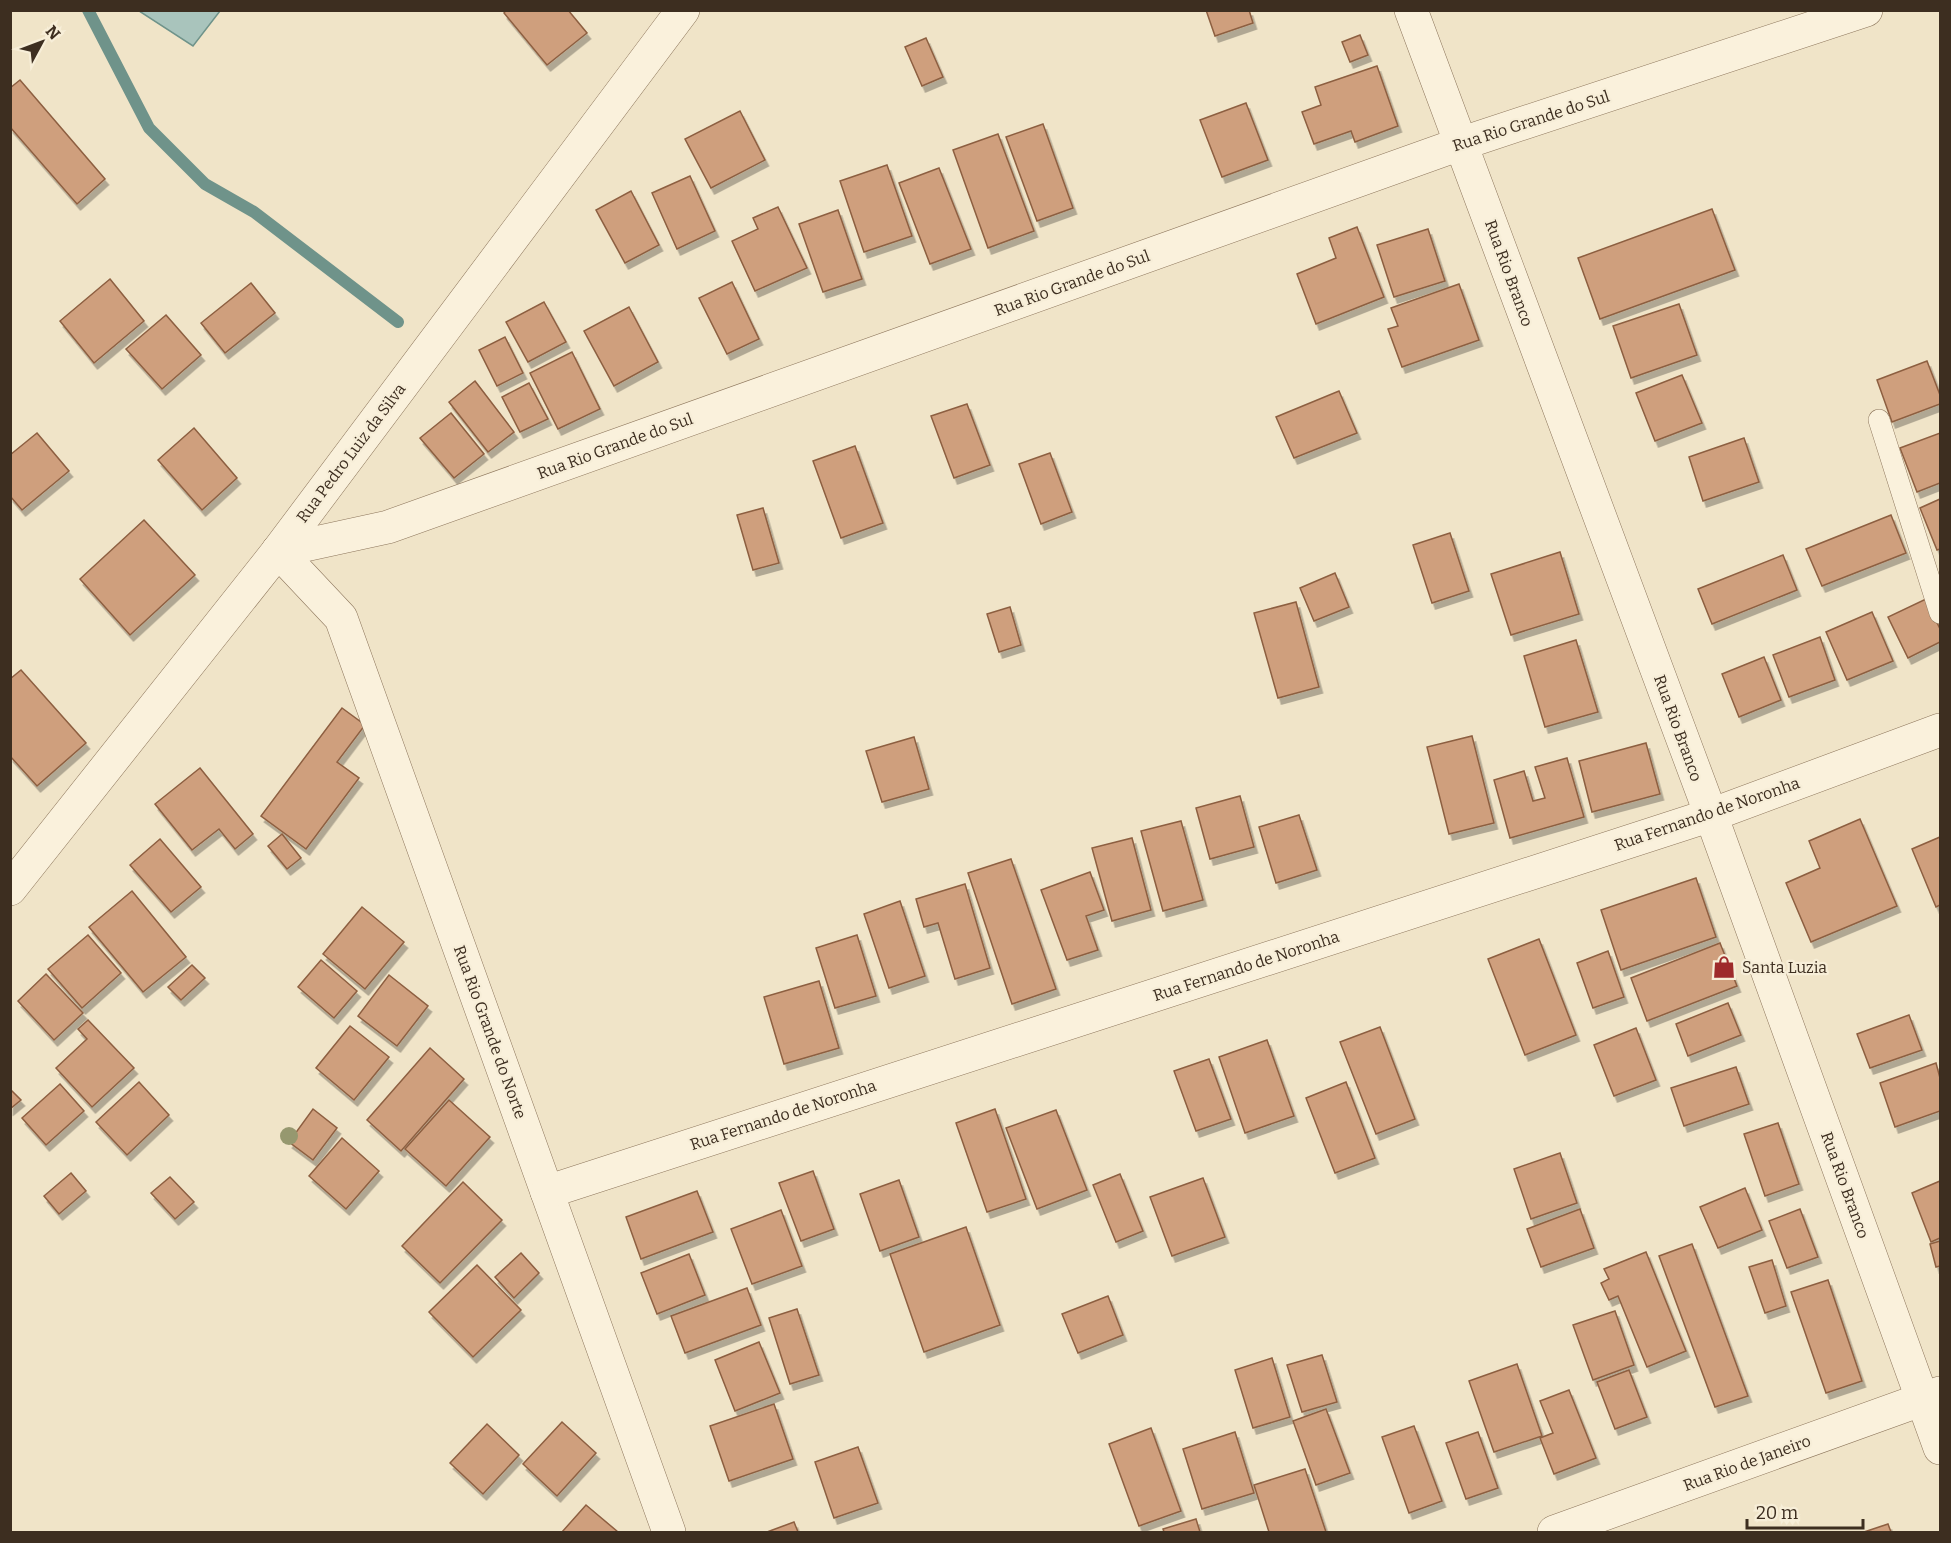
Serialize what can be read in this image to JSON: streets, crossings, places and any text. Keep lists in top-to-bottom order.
{
  "streets": {
    "street": [
      "Rua Rio Grande do Sul",
      "Rua Rio Branco",
      "Rua Pedro Luiz da Silva",
      "Rua Fernando de Noronha",
      "Rua Rio Grande do Norte",
      "Rua Rio de Janeiro"
    ]
  },
  "crossings": [
    ["Rua Rio Grande do Sul", "Rua Rio Branco"],
    ["Rua Rio Grande do Sul", "Rua Pedro Luiz da Silva"],
    ["Rua Rio Grande do Sul", "Rua Rio Grande do Norte"],
    ["Rua Rio Branco", "Rua Fernando de Noronha"],
    ["Rua Rio Branco", "Rua Rio de Janeiro"],
    ["Rua Pedro Luiz da Silva", "Rua Rio Grande do Norte"],
    ["Rua Fernando de Noronha", "Rua Rio Grande do Norte"]
  ],
  "places": {
    "shop": ["Santa Luzia"]
  },
  "scale_bar": "20 m",
  "north": "top right"
}
